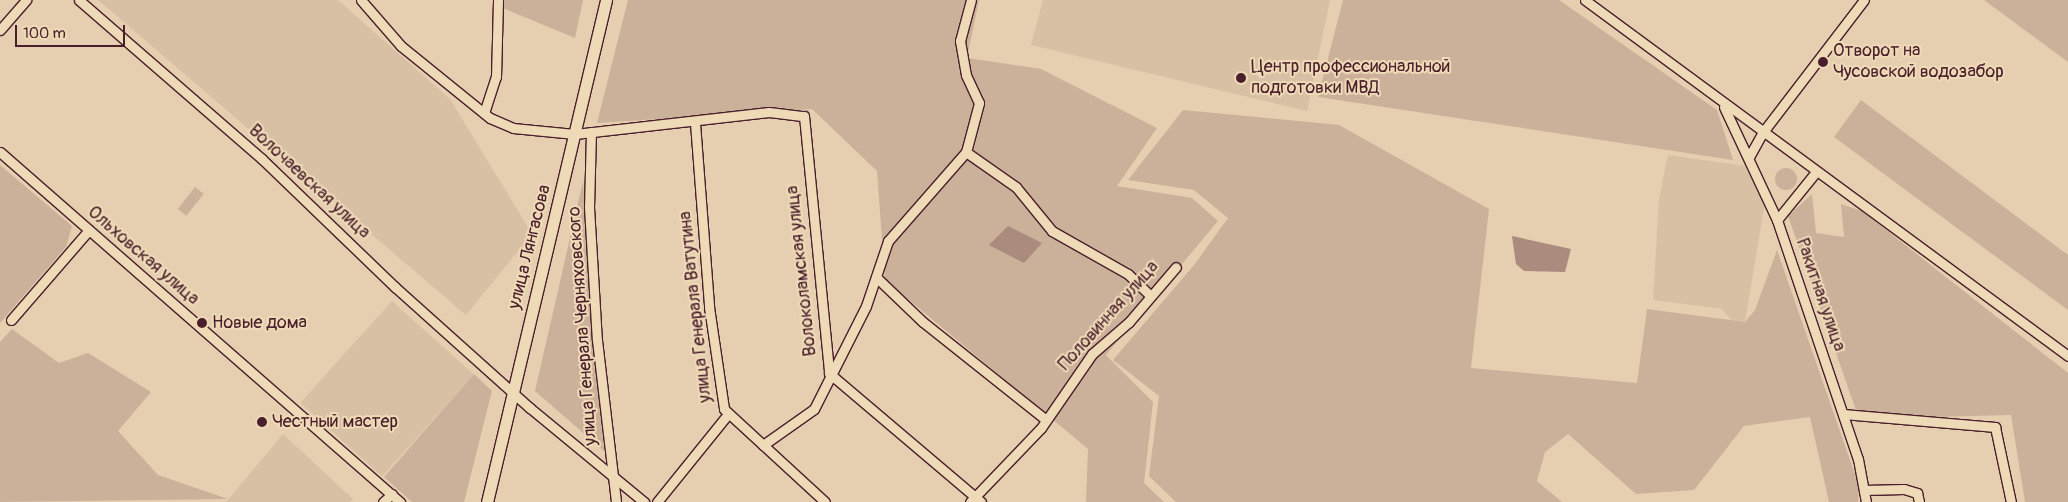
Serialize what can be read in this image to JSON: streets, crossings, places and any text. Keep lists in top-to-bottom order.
{
  "streets": {
    "main road": ["улица Лянгасова"],
    "street": [
      "Волочаевская улица",
      "Ольховская улица",
      "Волоколамская улица",
      "Ракитная улица",
      "улица Генерала Ватутина",
      "Половинная улица",
      "улица Генерала Черняховского"
    ]
  },
  "crossings": [
    ["Волочаевская улица", "улица Лянгасова"],
    ["Волочаевская улица", "улица Генерала Черняховского"],
    ["Волоколамская улица", "улица Генерала Ватутина"],
    ["Волоколамская улица", "Половинная улица"]
  ],
  "places": [
    "Отворот на Чусовской водозабор",
    "Центр профессиональной подготовки МВД",
    "Новые дома",
    "Честный мастер"
  ],
  "scale_bar": "100 m"
}
